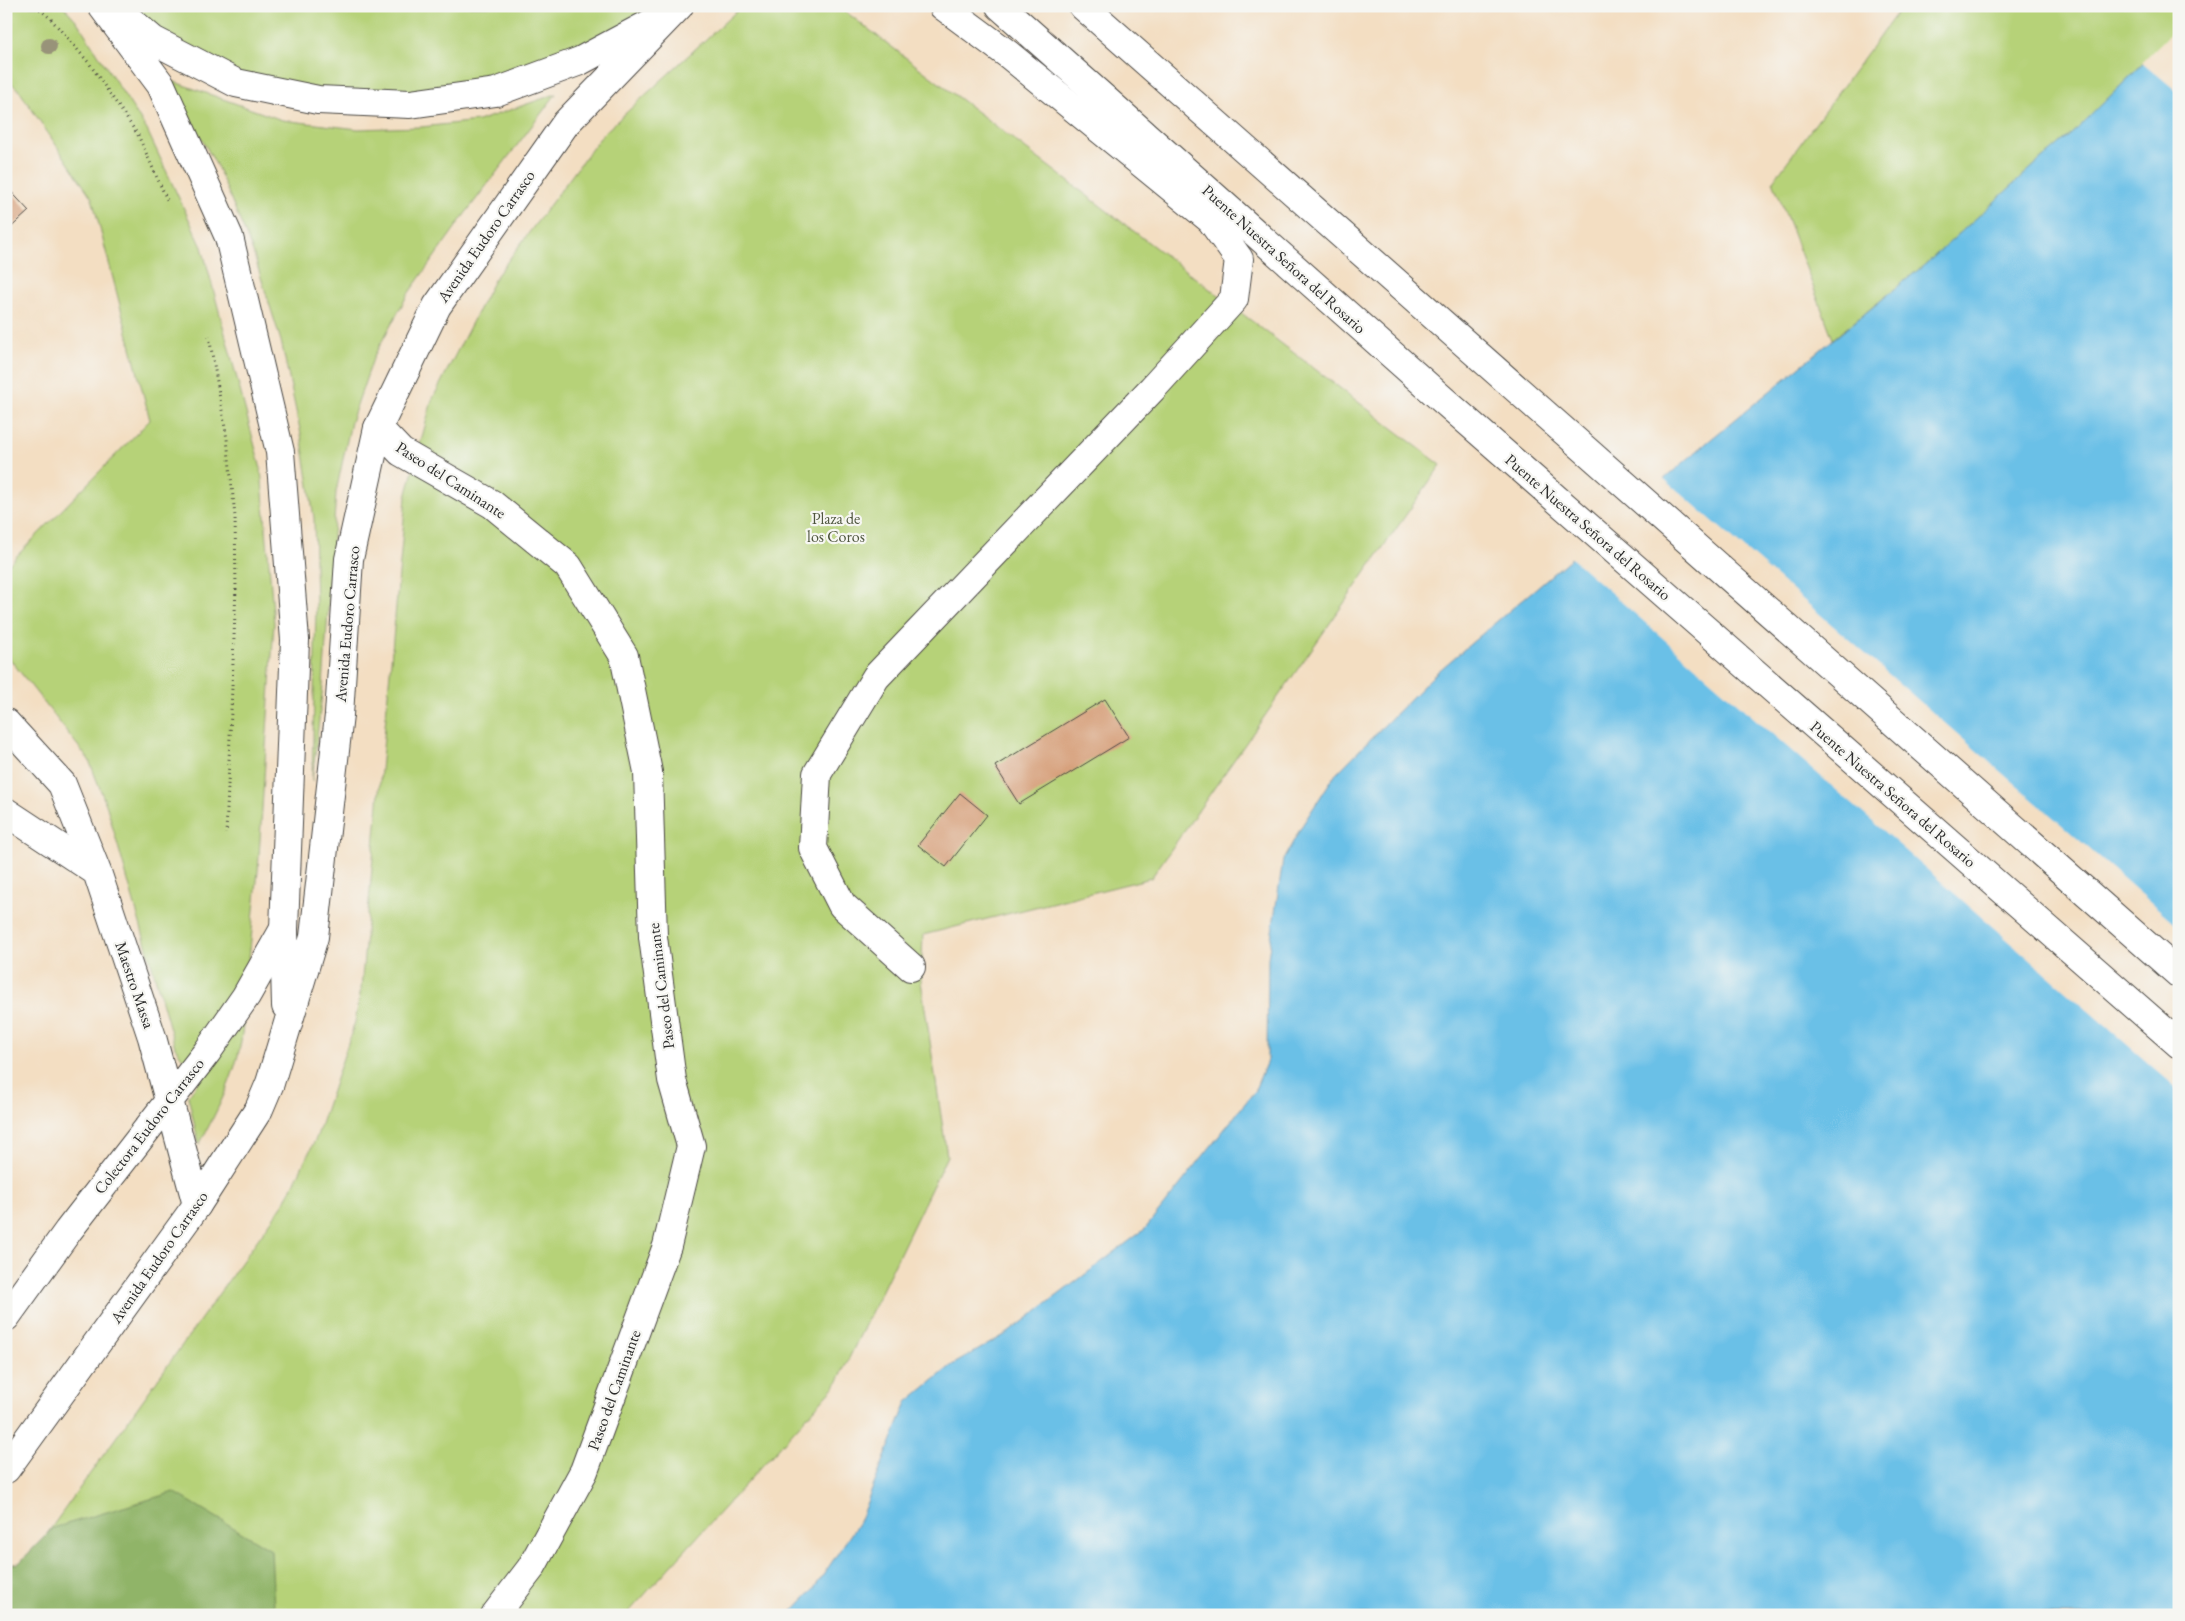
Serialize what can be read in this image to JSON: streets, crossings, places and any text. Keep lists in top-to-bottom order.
{
  "streets": {
    "main road": [
      "Avenida Eudoro Carrasco",
      "Puente Nuestra Señora del Rosario",
      "Paseo del Caminante",
      "Maestro Massa",
      "Colectora Eudoro Carrasco"
    ]
  },
  "crossings": [
    ["Avenida Eudoro Carrasco", "Paseo del Caminante"],
    ["Avenida Eudoro Carrasco", "Maestro Massa"],
    ["Avenida Eudoro Carrasco", "Colectora Eudoro Carrasco"],
    ["Maestro Massa", "Colectora Eudoro Carrasco"]
  ],
  "parks": ["Plaza de los Coros"]
}
